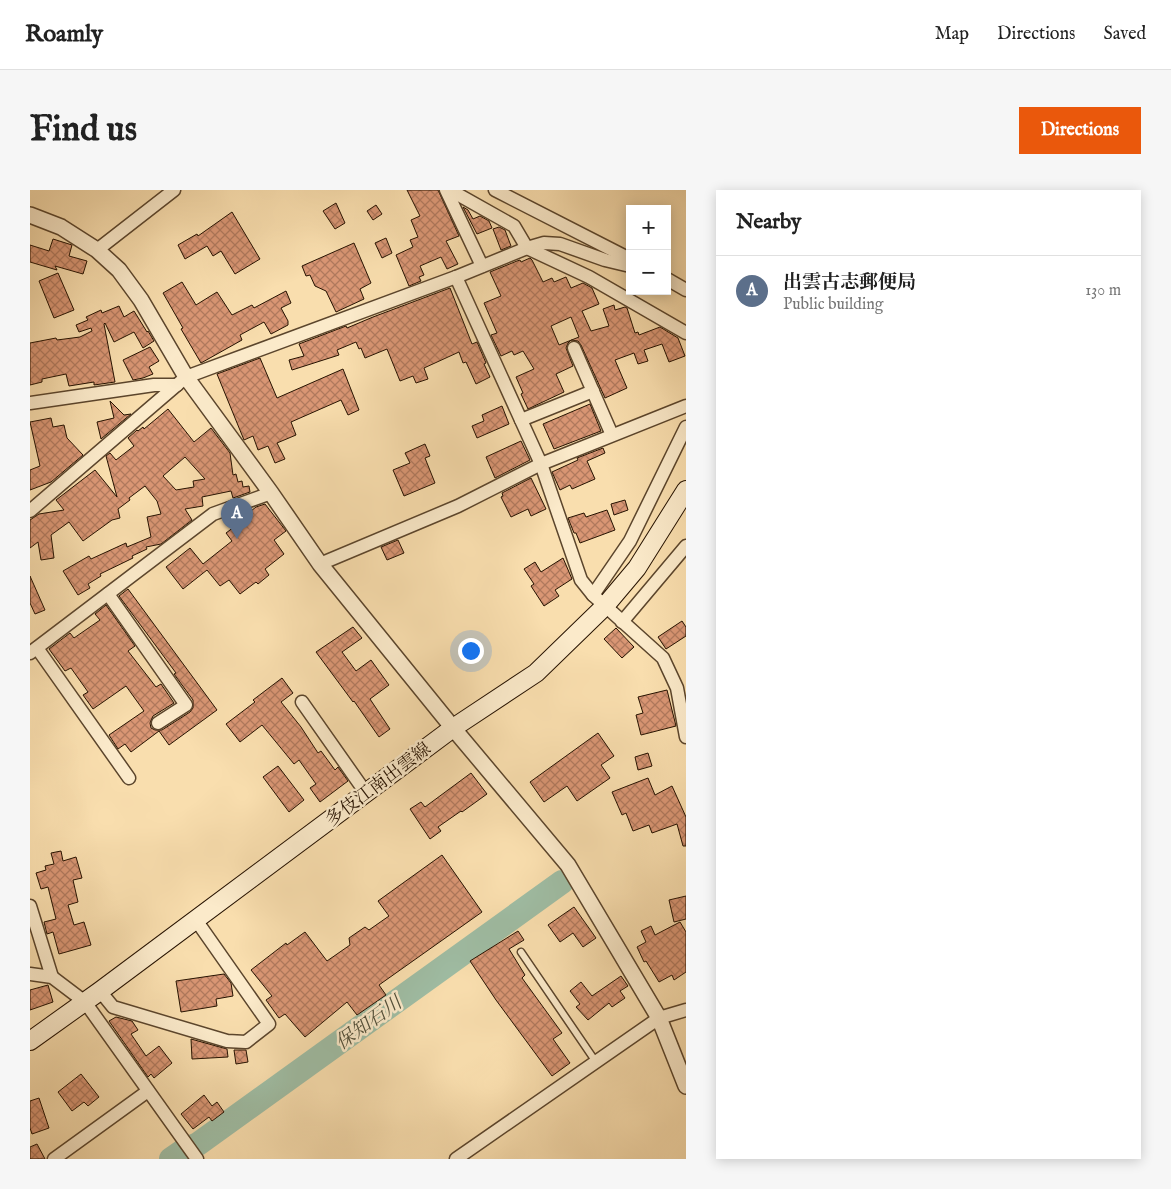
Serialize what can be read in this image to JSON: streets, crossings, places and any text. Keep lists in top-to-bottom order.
{
  "streets": {
    "main road": ["多伎江南出雲線"]
  },
  "water": ["保知石川"],
  "page": {
    "header": "Roamly",
    "nav": ["Map", "Directions", "Saved"],
    "buttons": "Directions",
    "title": "Find us",
    "heading": "Nearby",
    "map_buttons": ["+", "−"],
    "list": [
      {
        "mark": "A",
        "name": "出雲古志郵便局",
        "note": "Public building",
        "value": "130 m"
      }
    ],
    "pins": "A"
  }
}
